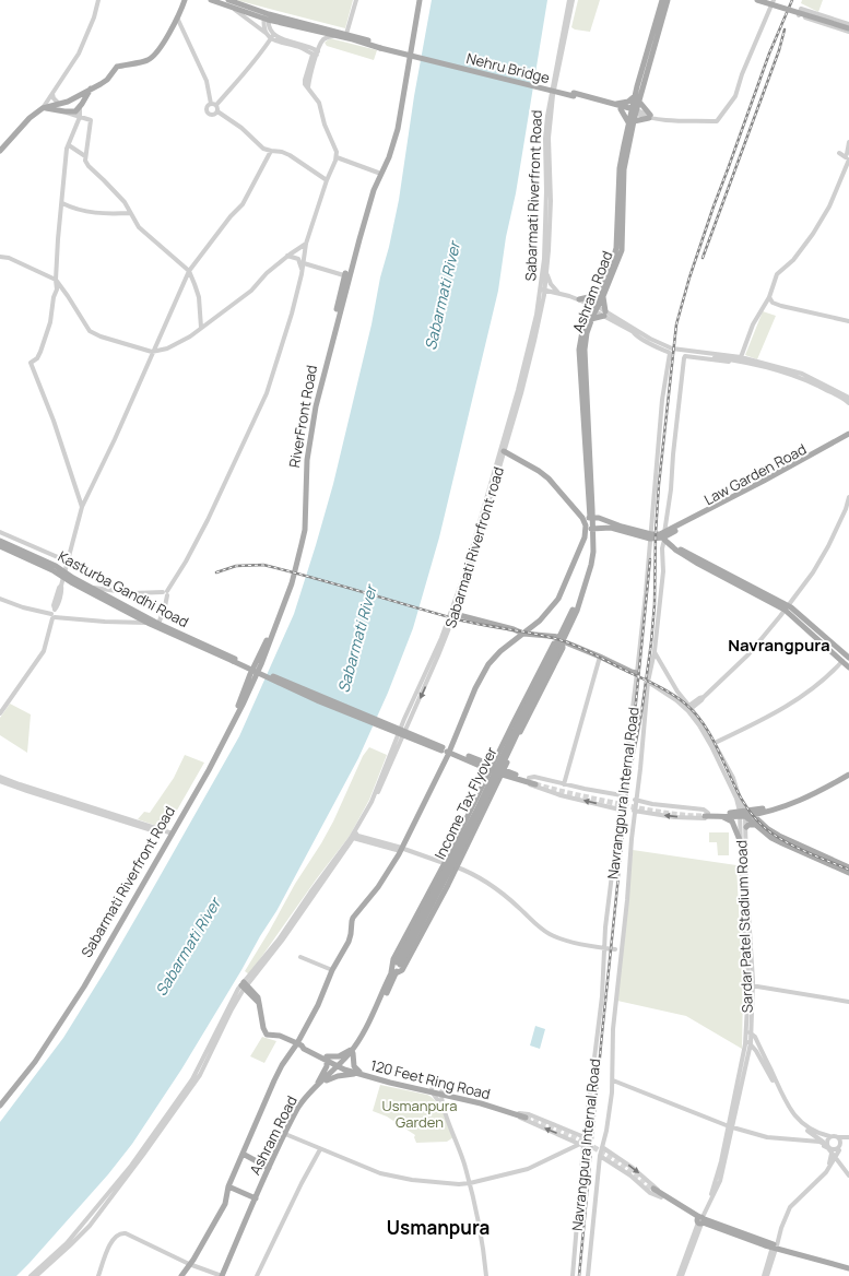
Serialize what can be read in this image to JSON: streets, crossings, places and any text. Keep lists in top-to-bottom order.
{
  "streets": {
    "main road": [
      "Nehru Bridge",
      "Sabarmati Riverfront Road",
      "Ashram Road",
      "RiverFront Road",
      "Law Garden Road",
      "Kasturba Gandhi Road",
      "Income Tax Flyover",
      "120 Feet Ring Road"
    ],
    "street": ["Sabarmati Riverfront road", "Navrangpura Internal Road", "Sardar Patel Stadium Road"]
  },
  "crossings": [
    ["Nehru Bridge", "Ashram Road"],
    ["Sabarmati Riverfront Road", "RiverFront Road"],
    ["Sabarmati Riverfront Road", "Sabarmati Riverfront road"],
    ["Ashram Road", "Income Tax Flyover"],
    ["Ashram Road", "120 Feet Ring Road"],
    ["Law Garden Road", "Navrangpura Internal Road"]
  ],
  "districts": ["Navrangpura", "Usmanpura"],
  "water": ["Sabarmati River"],
  "parks": ["Usmanpura Garden"]
}
